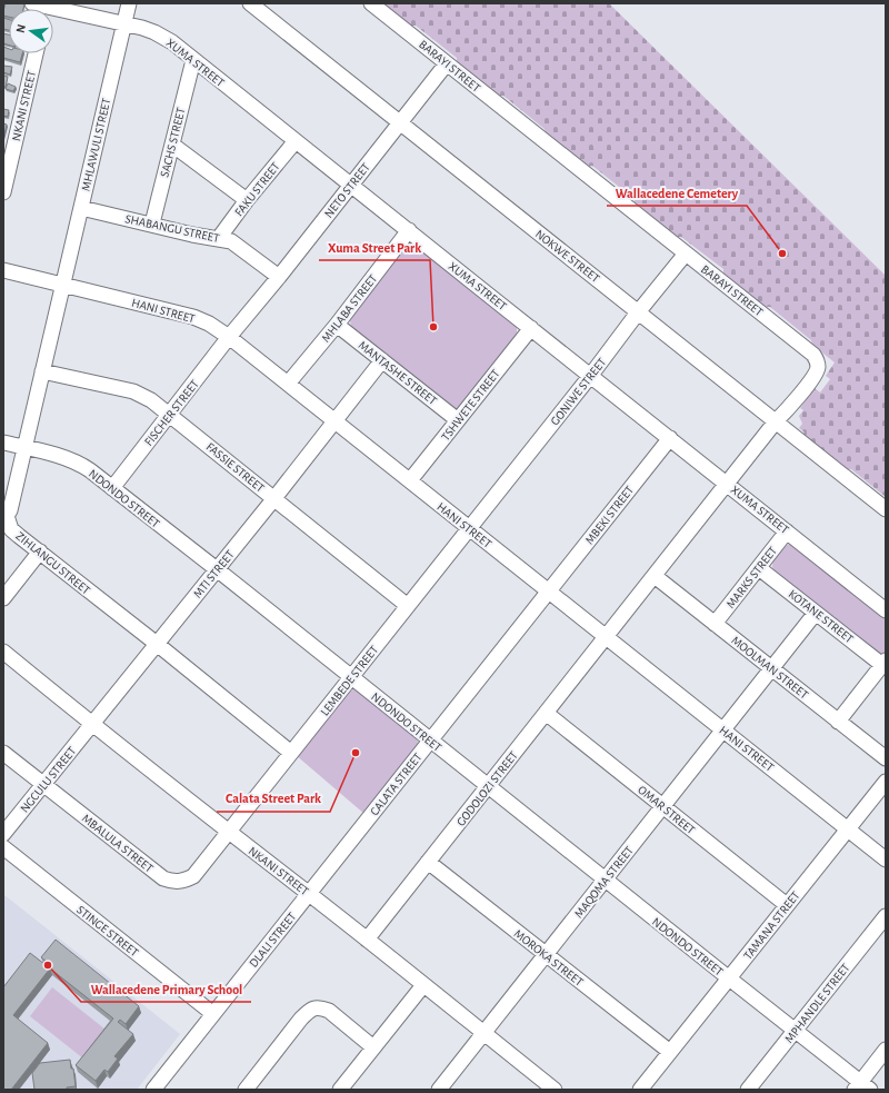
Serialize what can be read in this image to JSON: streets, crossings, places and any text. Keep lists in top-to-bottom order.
{
  "streets": {
    "street": [
      "XUMA STREET",
      "BARAYI STREET",
      "NKANI STREET",
      "SACHS STREET",
      "MHLAWULI STREET",
      "FAKU STREET",
      "NETO STREET",
      "SHABANGU STREET",
      "NOKWE STREET",
      "MHLABA STREET",
      "HANI STREET",
      "MANTASHE STREET",
      "GONIWE STREET",
      "TSHWETE STREET",
      "FISCHER STREET",
      "FASSIE STREET",
      "NDONDO STREET",
      "MBEKI STREET",
      "ZIHLANGU STREET",
      "MTI STREET",
      "MARKS STREET",
      "KOTANE STREET",
      "MOOLMAN STREET",
      "LEMBEDE STREET",
      "NGCULU STREET",
      "CALATA STREET",
      "GODOLOZI STREET",
      "OMAR STREET",
      "MBALULA STREET",
      "MAQOMA STREET",
      "TAMANA STREET",
      "STINGE STREET",
      "DLALI STREET",
      "MOROKA STREET",
      "MPHANDLE STREET"
    ]
  },
  "crossings": [
    ["XUMA STREET", "BARAYI STREET"],
    ["XUMA STREET", "SACHS STREET"],
    ["XUMA STREET", "MHLAWULI STREET"],
    ["XUMA STREET", "FAKU STREET"],
    ["XUMA STREET", "NETO STREET"],
    ["XUMA STREET", "MHLABA STREET"],
    ["XUMA STREET", "GONIWE STREET"],
    ["XUMA STREET", "TSHWETE STREET"],
    ["XUMA STREET", "MBEKI STREET"],
    ["XUMA STREET", "MARKS STREET"],
    ["BARAYI STREET", "NETO STREET"],
    ["BARAYI STREET", "NOKWE STREET"],
    ["BARAYI STREET", "HANI STREET"],
    ["BARAYI STREET", "GONIWE STREET"],
    ["BARAYI STREET", "MOOLMAN STREET"],
    ["BARAYI STREET", "GODOLOZI STREET"],
    ["NKANI STREET", "MTI STREET"],
    ["NKANI STREET", "LEMBEDE STREET"],
    ["NKANI STREET", "NGCULU STREET"],
    ["NKANI STREET", "CALATA STREET"],
    ["NKANI STREET", "GODOLOZI STREET"],
    ["NKANI STREET", "MBALULA STREET"],
    ["NKANI STREET", "MAQOMA STREET"],
    ["NKANI STREET", "DLALI STREET"],
    ["SACHS STREET", "SHABANGU STREET"],
    ["MHLAWULI STREET", "SHABANGU STREET"],
    ["MHLAWULI STREET", "HANI STREET"],
    ["MHLAWULI STREET", "ZIHLANGU STREET"],
    ["FAKU STREET", "SHABANGU STREET"],
    ["NETO STREET", "SHABANGU STREET"],
    ["NETO STREET", "NOKWE STREET"],
    ["NETO STREET", "HANI STREET"],
    ["NETO STREET", "FISCHER STREET"],
    ["NOKWE STREET", "GONIWE STREET"],
    ["MHLABA STREET", "HANI STREET"],
    ["MHLABA STREET", "MANTASHE STREET"],
    ["HANI STREET", "GONIWE STREET"],
    ["HANI STREET", "TSHWETE STREET"],
    ["HANI STREET", "FISCHER STREET"],
    ["HANI STREET", "MBEKI STREET"],
    ["HANI STREET", "ZIHLANGU STREET"],
    ["HANI STREET", "MTI STREET"],
    ["HANI STREET", "LEMBEDE STREET"],
    ["HANI STREET", "CALATA STREET"],
    ["HANI STREET", "GODOLOZI STREET"],
    ["HANI STREET", "MAQOMA STREET"],
    ["HANI STREET", "TAMANA STREET"],
    ["MANTASHE STREET", "TSHWETE STREET"],
    ["MANTASHE STREET", "MTI STREET"],
    ["GONIWE STREET", "LEMBEDE STREET"],
    ["FISCHER STREET", "FASSIE STREET"],
    ["FISCHER STREET", "NDONDO STREET"],
    ["FASSIE STREET", "ZIHLANGU STREET"],
    ["FASSIE STREET", "MTI STREET"],
    ["FASSIE STREET", "LEMBEDE STREET"],
    ["NDONDO STREET", "ZIHLANGU STREET"],
    ["NDONDO STREET", "MTI STREET"],
    ["NDONDO STREET", "LEMBEDE STREET"],
    ["NDONDO STREET", "CALATA STREET"],
    ["NDONDO STREET", "GODOLOZI STREET"],
    ["NDONDO STREET", "MAQOMA STREET"],
    ["NDONDO STREET", "TAMANA STREET"],
    ["NDONDO STREET", "MPHANDLE STREET"],
    ["MBEKI STREET", "CALATA STREET"],
    ["ZIHLANGU STREET", "MTI STREET"],
    ["ZIHLANGU STREET", "LEMBEDE STREET"],
    ["MTI STREET", "NGCULU STREET"],
    ["MARKS STREET", "KOTANE STREET"],
    ["MARKS STREET", "MOOLMAN STREET"],
    ["KOTANE STREET", "MAQOMA STREET"],
    ["MOOLMAN STREET", "MAQOMA STREET"],
    ["LEMBEDE STREET", "MBALULA STREET"],
    ["NGCULU STREET", "MBALULA STREET"],
    ["CALATA STREET", "DLALI STREET"],
    ["GODOLOZI STREET", "OMAR STREET"],
    ["GODOLOZI STREET", "MOROKA STREET"],
    ["OMAR STREET", "MAQOMA STREET"],
    ["OMAR STREET", "TAMANA STREET"],
    ["MAQOMA STREET", "MOROKA STREET"],
    ["TAMANA STREET", "MOROKA STREET"],
    ["STINGE STREET", "DLALI STREET"]
  ],
  "places": [
    "Wallacedene Cemetery",
    "Xuma Street Park",
    "Calata Street Park",
    "Wallacedene Primary School"
  ],
  "north": "left"
}
